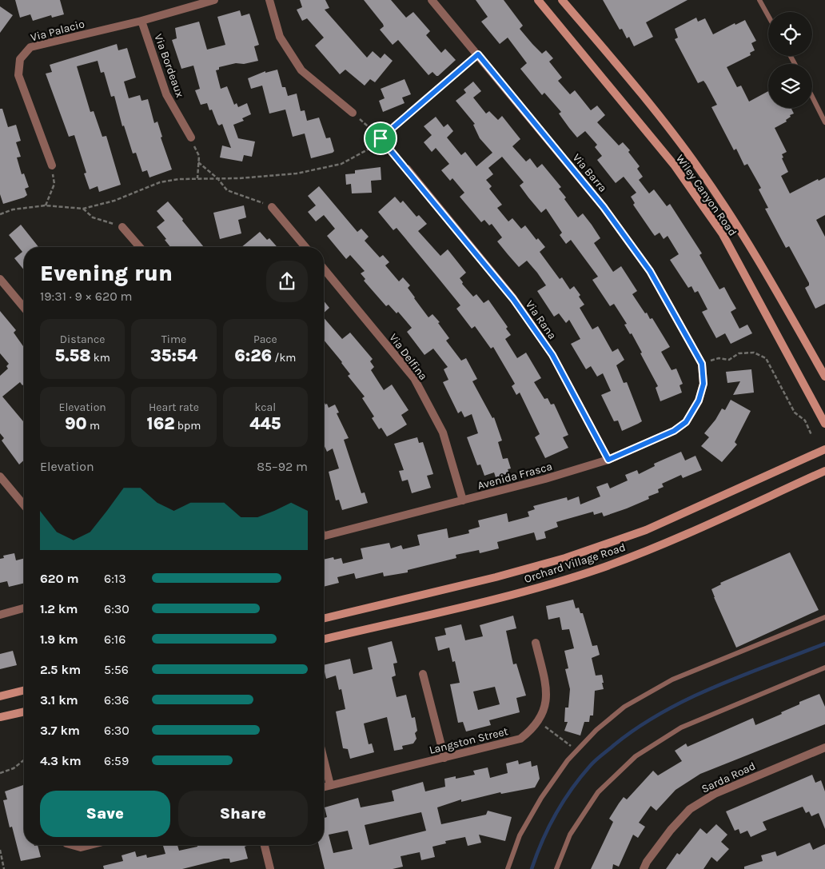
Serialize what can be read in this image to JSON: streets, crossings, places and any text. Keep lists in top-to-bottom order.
{
  "streets": {
    "main road": ["Wiley Canyon Road", "Orchard Village Road"],
    "street": [
      "Via Palacio",
      "Via Bordeaux",
      "Via Barra",
      "Via Rana",
      "Via Delfina",
      "Avenida Frasca",
      "Langston Street",
      "Sarda Road"
    ]
  },
  "crossings": [
    ["Via Palacio", "Via Bordeaux"],
    ["Via Barra", "Avenida Frasca"],
    ["Via Rana", "Avenida Frasca"],
    ["Via Delfina", "Avenida Frasca"]
  ],
  "page": {
    "heading": ["Evening run", "19:31 · 9 × 620 m"],
    "stats": [
      ["Distance", "5.58 km"],
      ["Time", "35:54"],
      ["Pace", "6:26 /km"],
      ["Elevation", "90 m"],
      ["Heart rate", "162 bpm"],
      ["kcal", "445"]
    ],
    "chart": ["Elevation", "85–92 m"],
    "list": [
      {
        "name": "620 m",
        "note": "6:13"
      },
      {
        "name": "1.2 km",
        "note": "6:30"
      },
      {
        "name": "1.9 km",
        "note": "6:16"
      },
      {
        "name": "2.5 km",
        "note": "5:56"
      },
      {
        "name": "3.1 km",
        "note": "6:36"
      },
      {
        "name": "3.7 km",
        "note": "6:30"
      },
      {
        "name": "4.3 km",
        "note": "6:59"
      }
    ],
    "buttons": ["Save", "Share"]
  }
}
